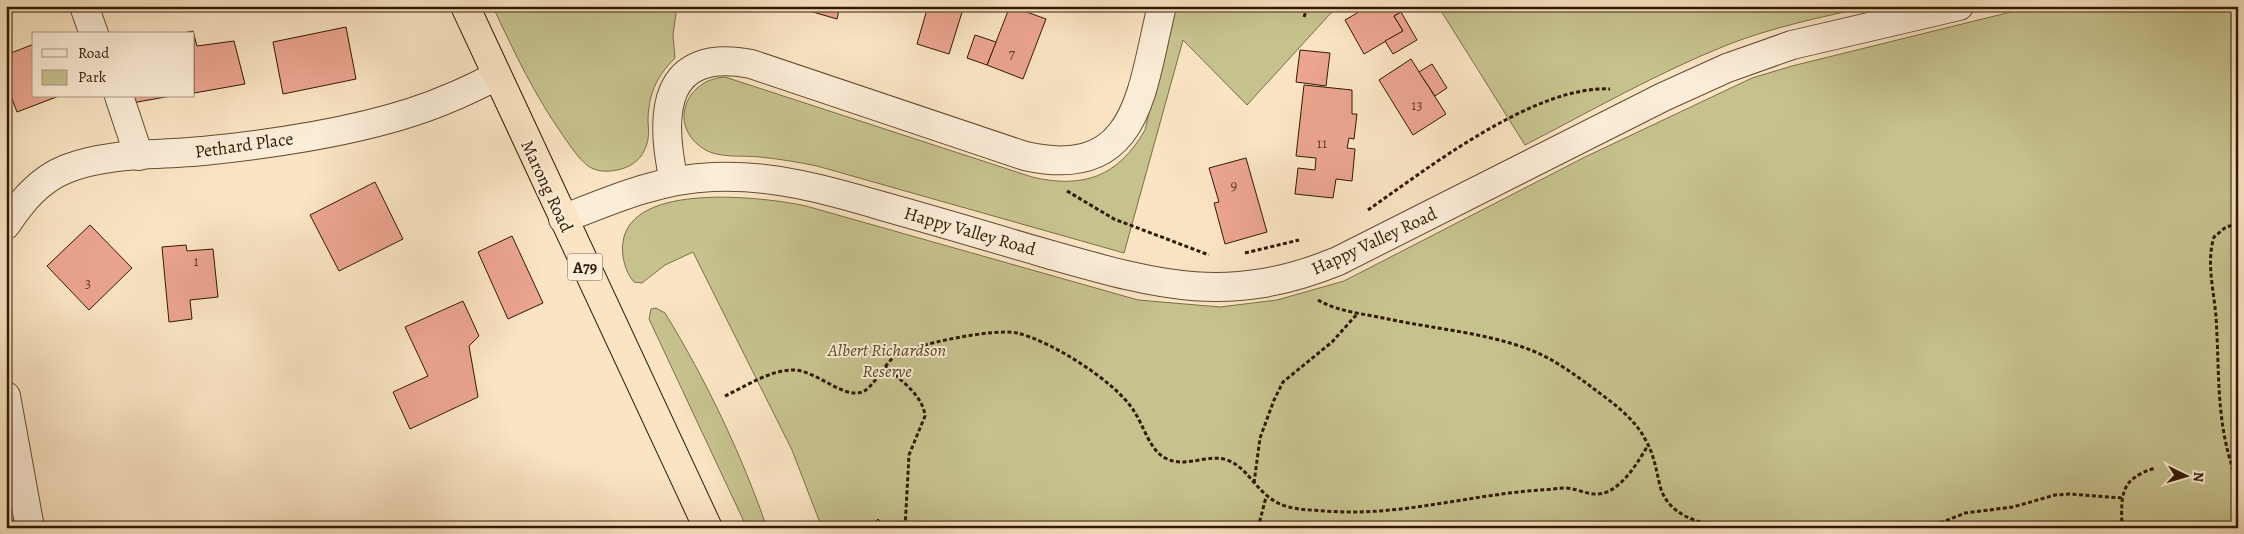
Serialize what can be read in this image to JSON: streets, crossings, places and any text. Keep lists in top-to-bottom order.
{
  "streets": {
    "highway": ["Marong Road", "A79"],
    "street": ["Pethard Place", "Happy Valley Road"]
  },
  "crossings": [
    ["Pethard Place", "Marong Road"],
    ["Marong Road", "Happy Valley Road"]
  ],
  "parks": ["Albert Richardson Reserve"],
  "house_numbers": [
    "7",
    "13",
    "11",
    "9",
    "1",
    "3"
  ],
  "legend": ["Road", "Park"],
  "north": "right"
}
